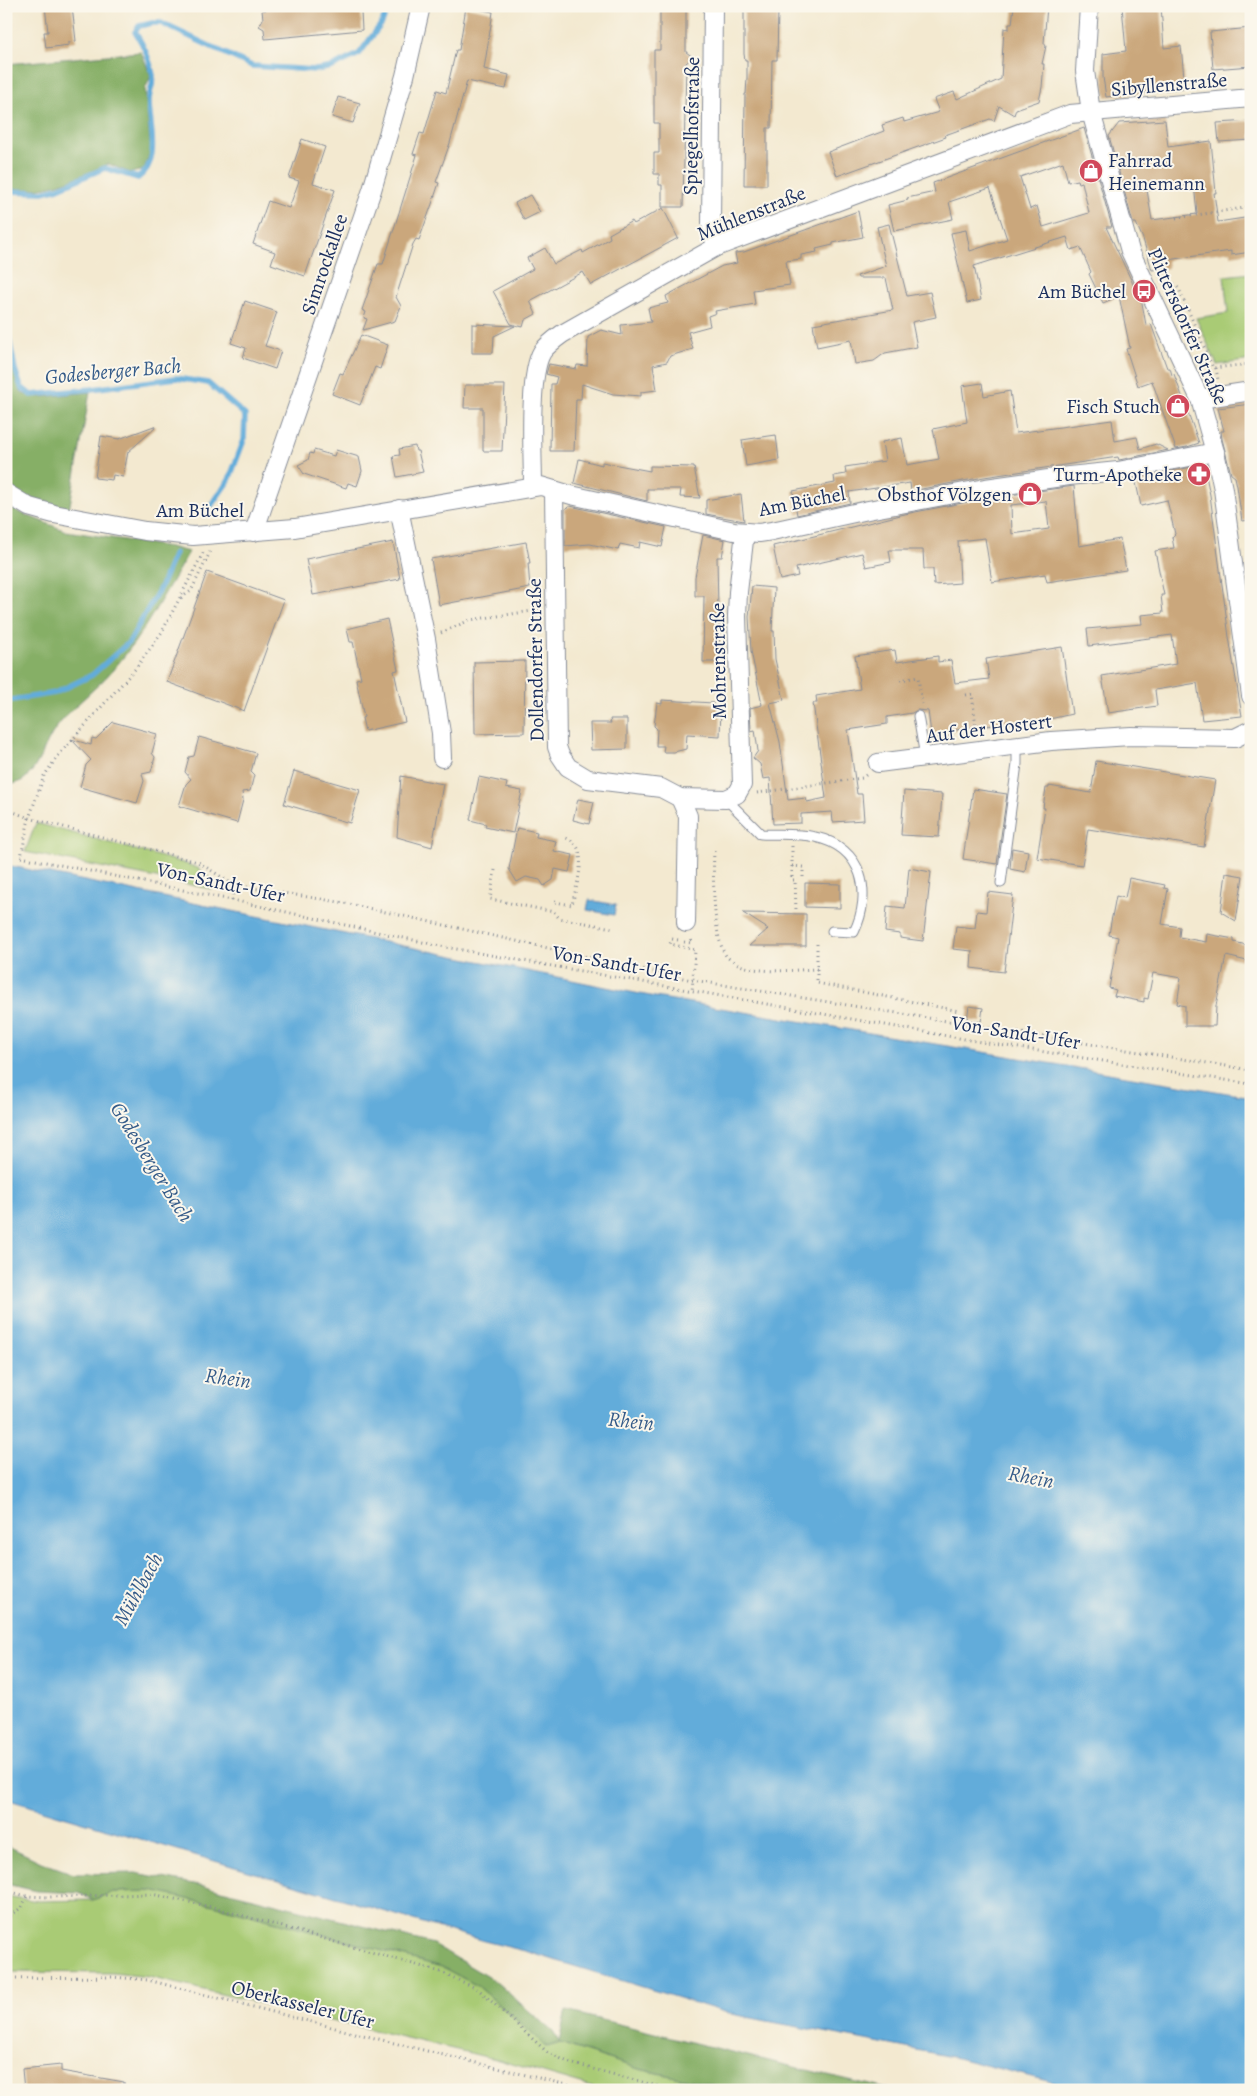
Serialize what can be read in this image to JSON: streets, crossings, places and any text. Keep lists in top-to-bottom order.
{
  "streets": {
    "street": [
      "Sibyllenstraße",
      "Spiegelhofstraße",
      "Mühlenstraße",
      "Simrockallee",
      "Plittersdorfer Straße",
      "Am Büchel",
      "Dollendorfer Straße",
      "Mohrenstraße",
      "Auf der Hostert"
    ],
    "path": ["Von-Sandt-Ufer", "Oberkasseler Ufer"]
  },
  "crossings": [
    ["Sibyllenstraße", "Mühlenstraße"],
    ["Sibyllenstraße", "Plittersdorfer Straße"],
    ["Spiegelhofstraße", "Mühlenstraße"],
    ["Mühlenstraße", "Plittersdorfer Straße"],
    ["Mühlenstraße", "Am Büchel"],
    ["Simrockallee", "Am Büchel"],
    ["Plittersdorfer Straße", "Am Büchel"],
    ["Am Büchel", "Dollendorfer Straße"],
    ["Am Büchel", "Mohrenstraße"],
    ["Dollendorfer Straße", "Mohrenstraße"]
  ],
  "water": ["Godesberger Bach", "Rhein", "Mühlbach"],
  "places": {
    "shop": ["Fahrrad Heinemann", "Fisch Stuch", "Obsthof Völzgen"],
    "bus stop": ["Am Büchel"],
    "pharmacy": ["Turm-Apotheke"]
  }
}
